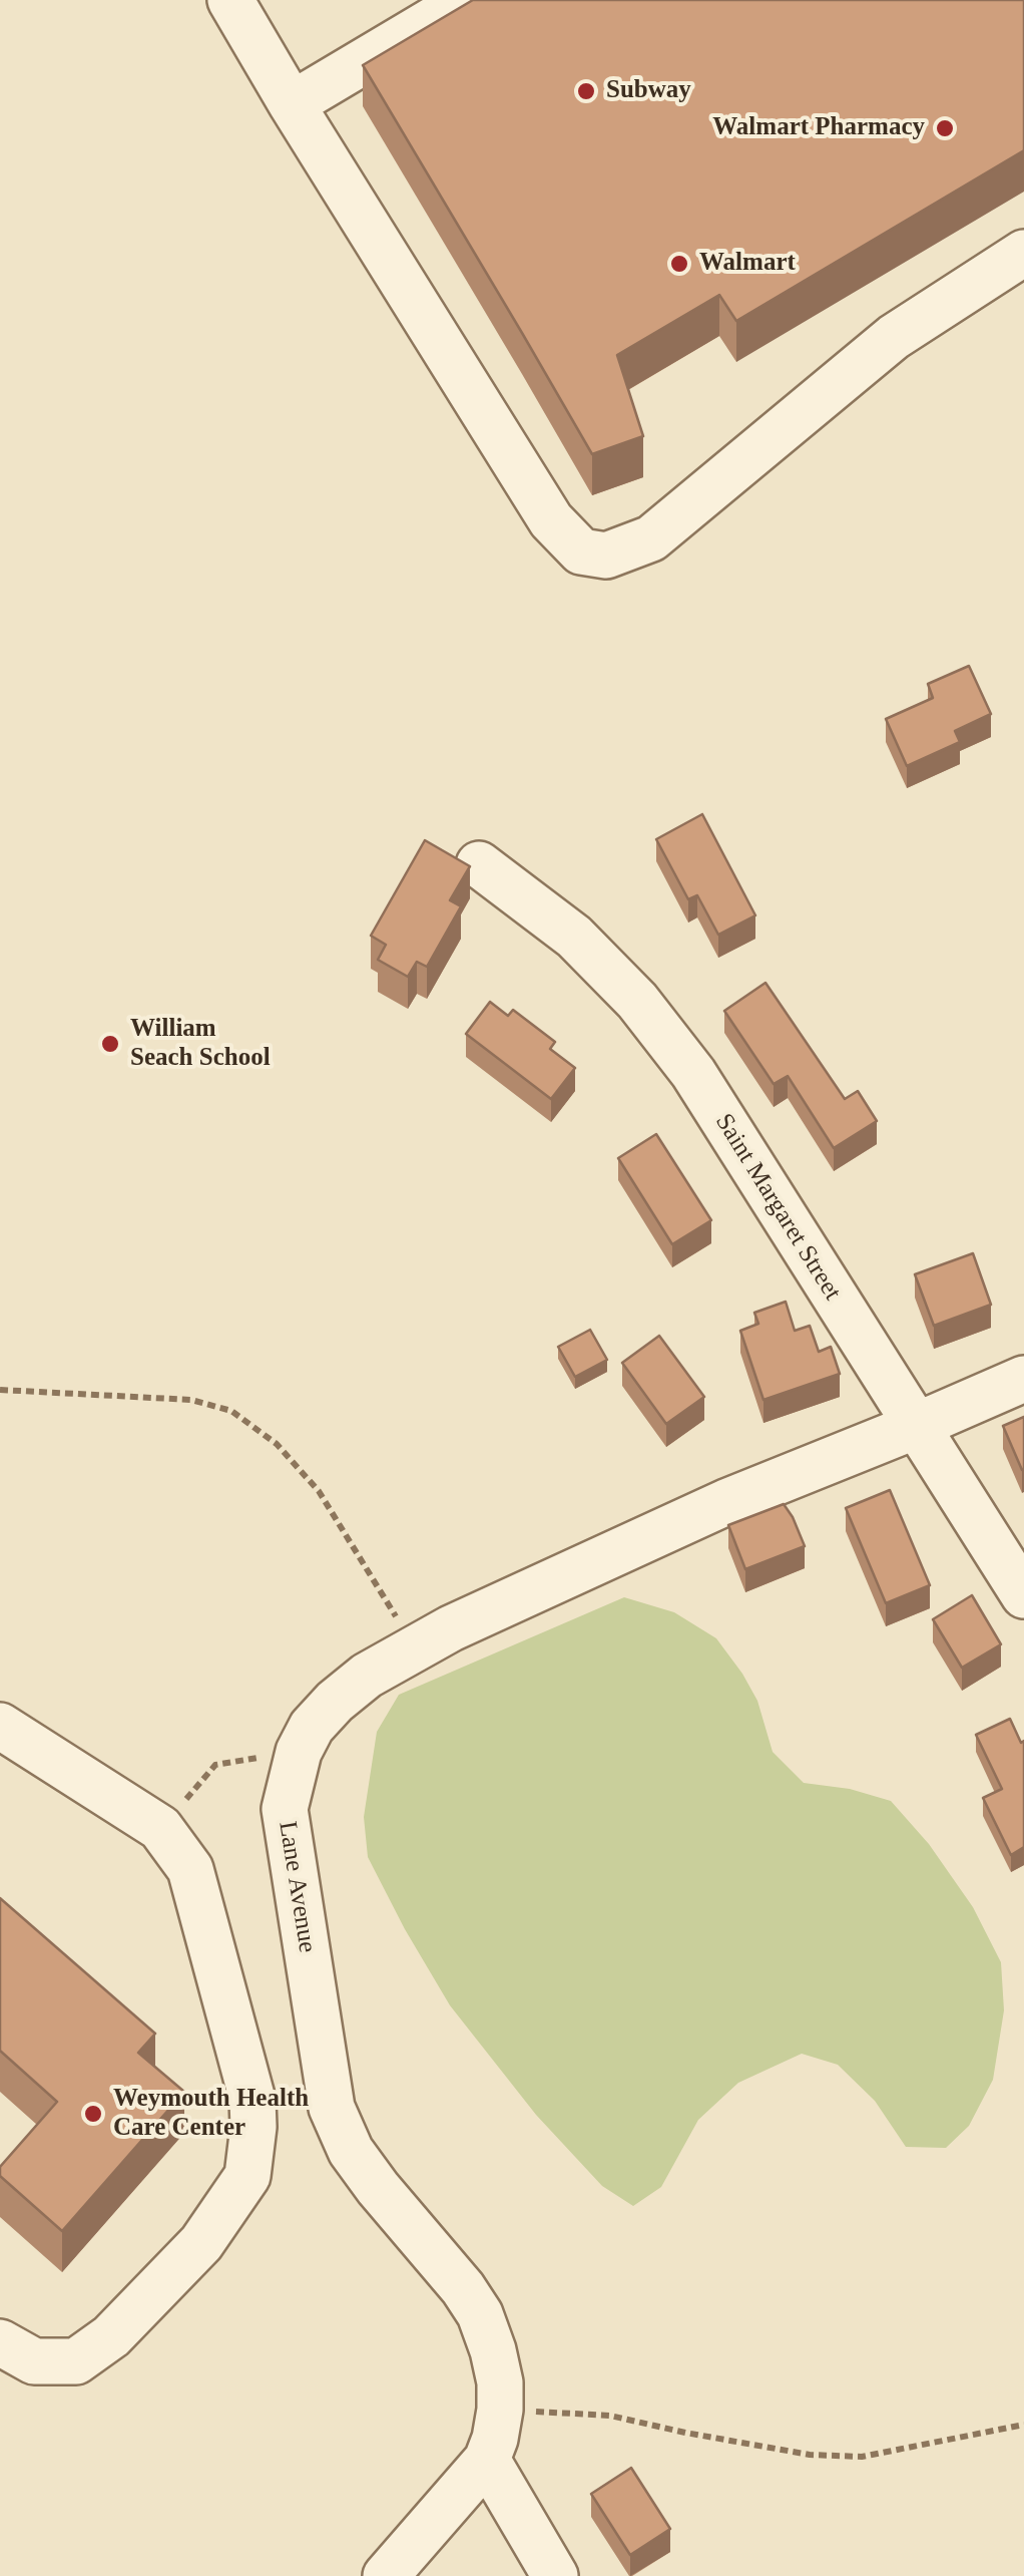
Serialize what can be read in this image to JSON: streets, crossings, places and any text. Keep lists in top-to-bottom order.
{
  "streets": {
    "street": ["Saint Margaret Street", "Lane Avenue"]
  },
  "crossings": [
    ["Saint Margaret Street", "Lane Avenue"]
  ],
  "places": [
    "Subway",
    "Walmart Pharmacy",
    "Walmart",
    "William Seach School",
    "Weymouth Health Care Center"
  ]
}
